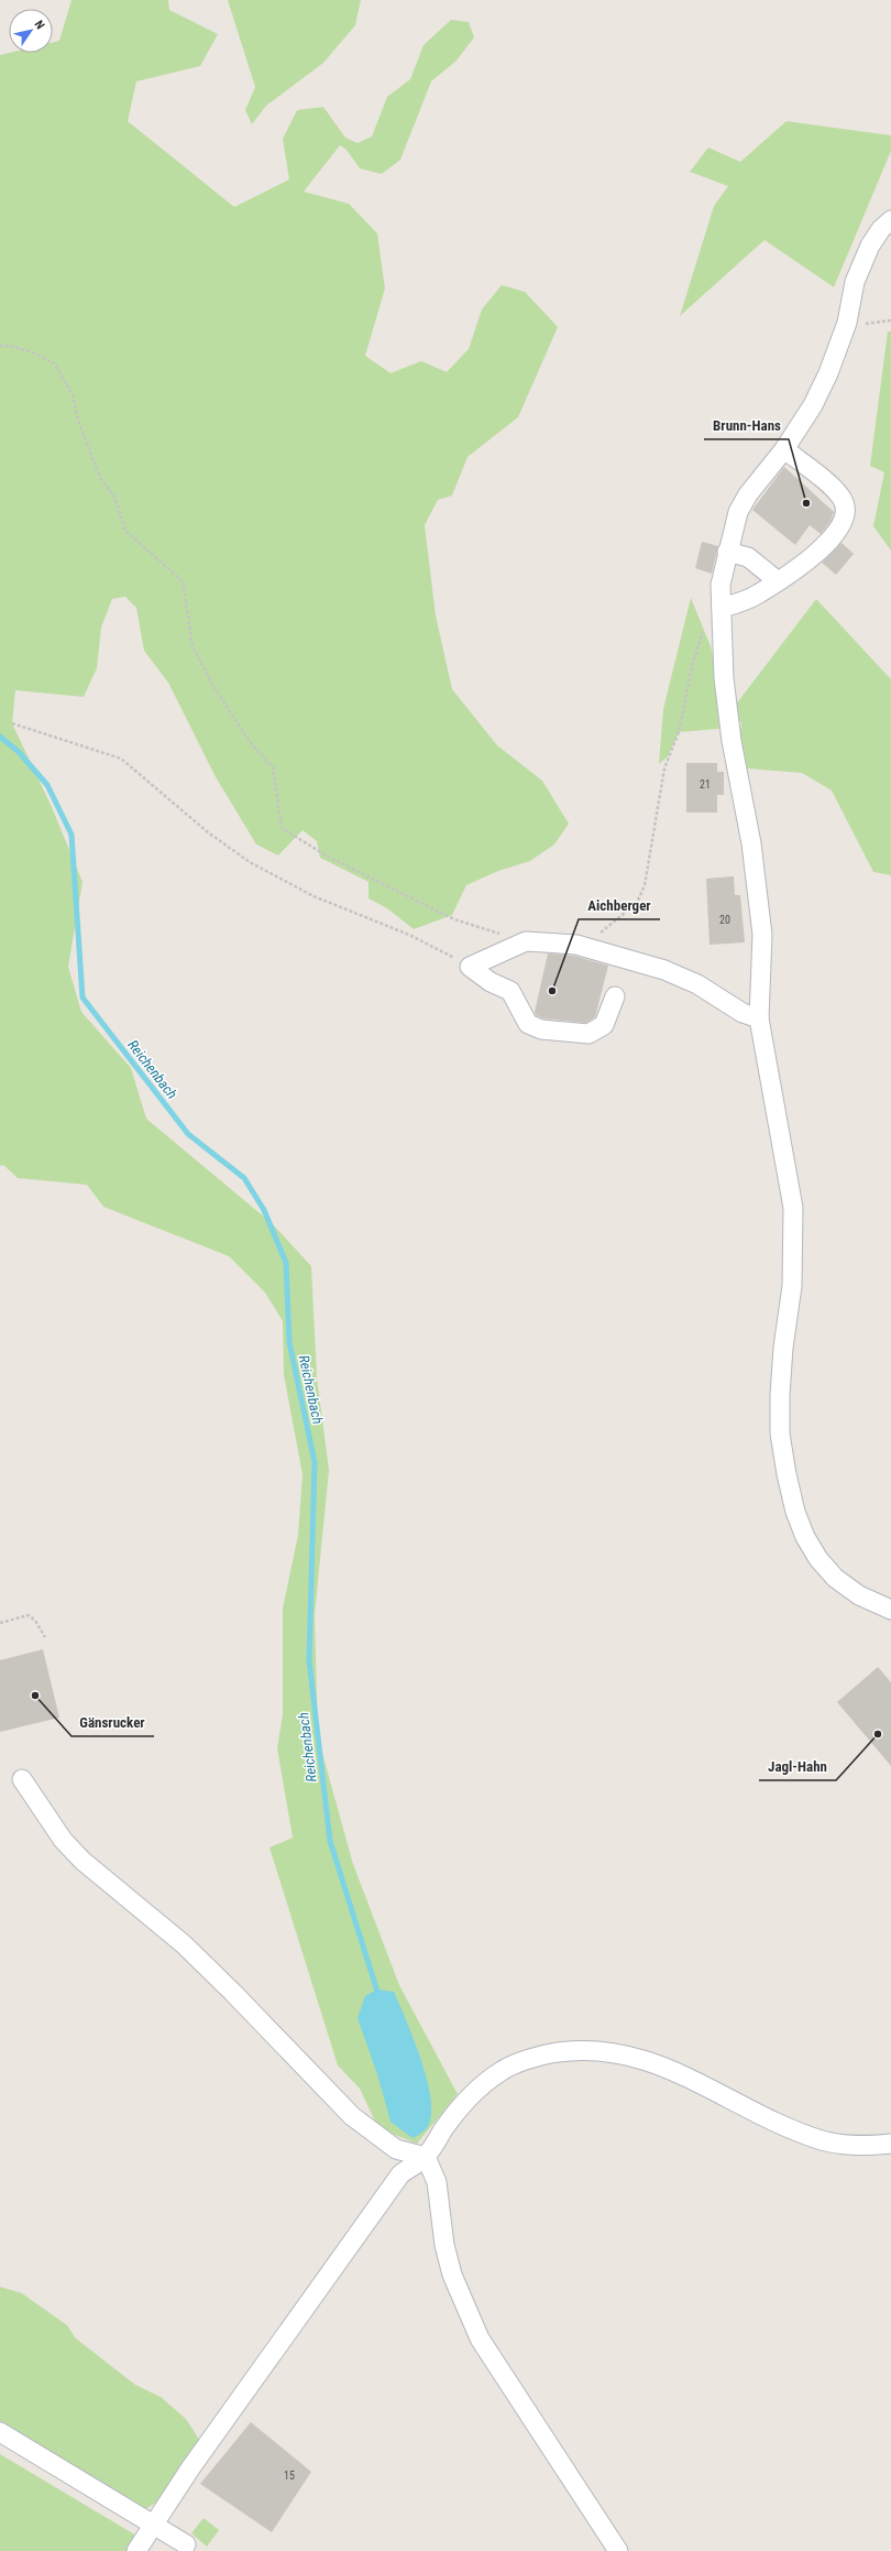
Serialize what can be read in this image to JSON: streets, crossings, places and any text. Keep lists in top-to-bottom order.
{
  "water": ["Reichenbach"],
  "places": [
    "Brunn-Hans",
    "Aichberger",
    "Gänsrucker",
    "Jagl-Hahn"
  ],
  "house_numbers": ["21", "20", "15"],
  "north": "top right"
}
